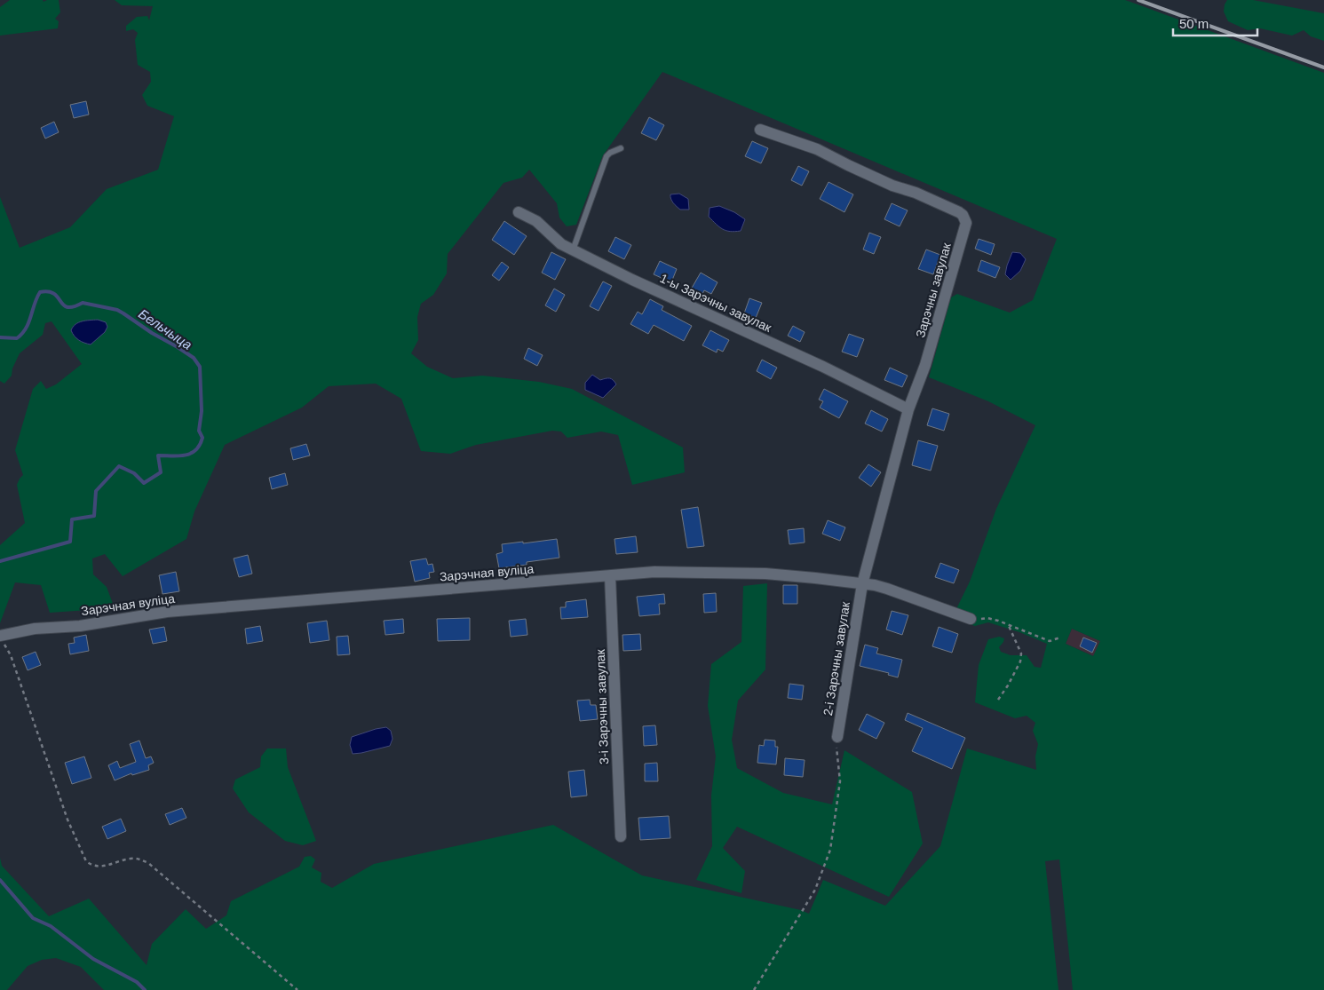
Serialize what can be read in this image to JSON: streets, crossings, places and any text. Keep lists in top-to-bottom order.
{
  "streets": {
    "street": [
      "Зарэчны завулак",
      "1-ы Зарэчны завулак",
      "Зарэчная вуліца",
      "2-і Зарэчны завулак",
      "3-і Зарэчны завулак"
    ]
  },
  "crossings": [
    ["Зарэчны завулак", "1-ы Зарэчны завулак"],
    ["Зарэчны завулак", "Зарэчная вуліца"],
    ["Зарэчны завулак", "2-і Зарэчны завулак"],
    ["Зарэчная вуліца", "2-і Зарэчны завулак"],
    ["Зарэчная вуліца", "3-і Зарэчны завулак"]
  ],
  "water": ["Бельчыца"],
  "scale_bar": "50 m"
}
